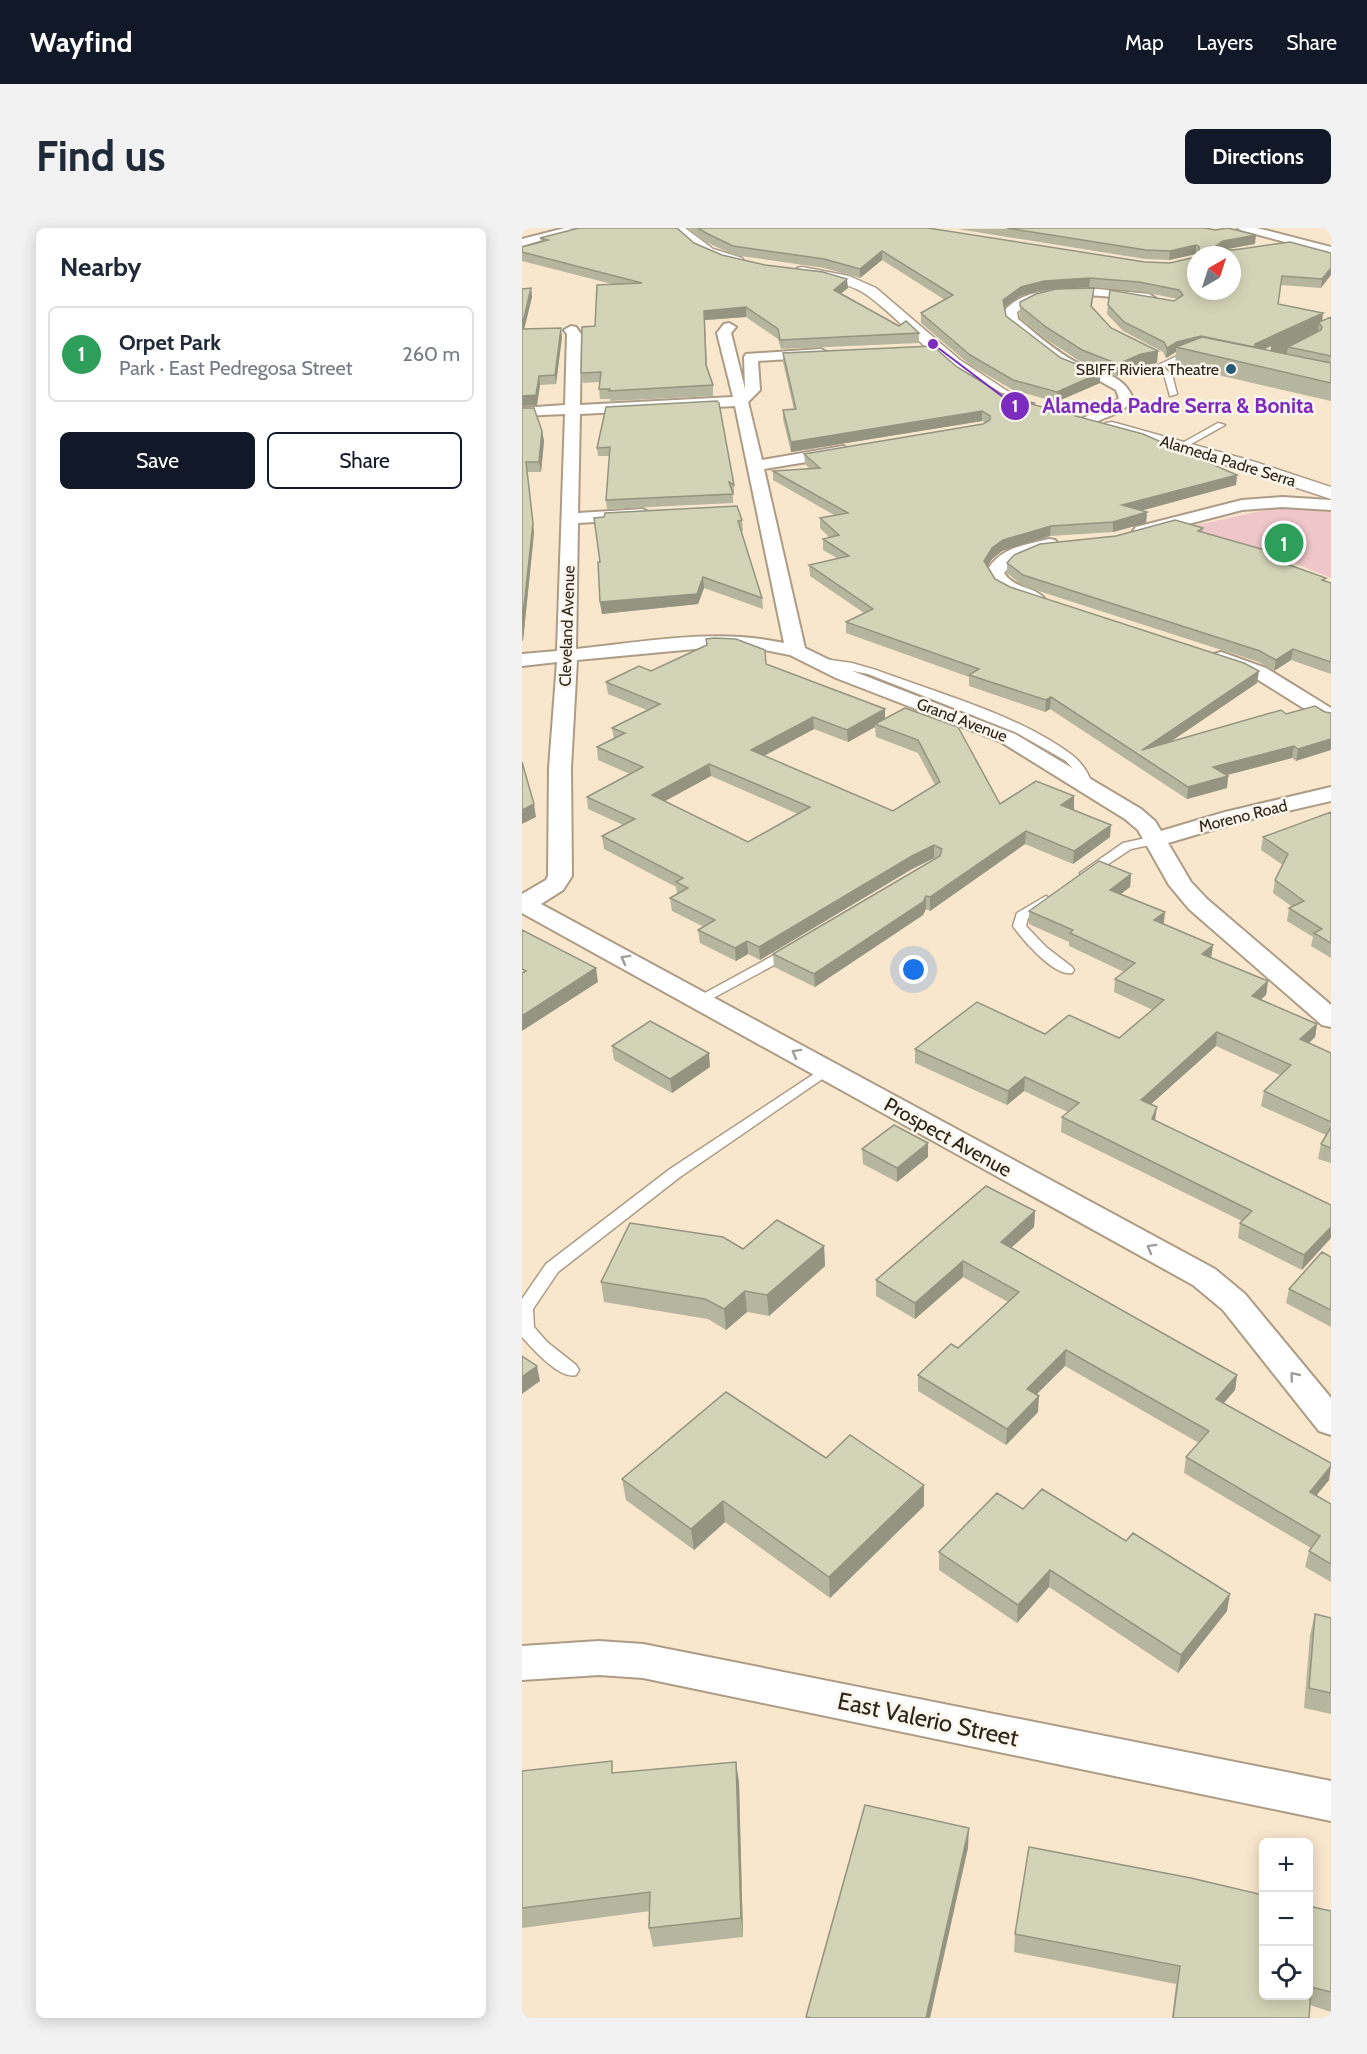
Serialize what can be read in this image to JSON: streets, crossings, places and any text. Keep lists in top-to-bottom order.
{
  "streets": {
    "street": [
      "Alameda Padre Serra",
      "Cleveland Avenue",
      "Grand Avenue",
      "Moreno Road",
      "Prospect Avenue",
      "East Valerio Street"
    ]
  },
  "crossings": [
    ["Cleveland Avenue", "Grand Avenue"],
    ["Cleveland Avenue", "Prospect Avenue"],
    ["Grand Avenue", "Moreno Road"]
  ],
  "one_way": ["Prospect Avenue"],
  "places": ["Alameda Padre Serra & Bonita", "SBIFF Riviera Theatre"],
  "north": "top right",
  "page": {
    "header": "Wayfind",
    "nav": ["Map", "Layers", "Share"],
    "buttons": [
      "Directions",
      ["Save", "Share"]
    ],
    "title": "Find us",
    "heading": "Nearby",
    "list": [
      {
        "mark": "1",
        "name": "Orpet Park",
        "note": "Park · East Pedregosa Street",
        "value": "260 m"
      }
    ],
    "pins": "1",
    "map_buttons": ["+", "−"]
  }
}
